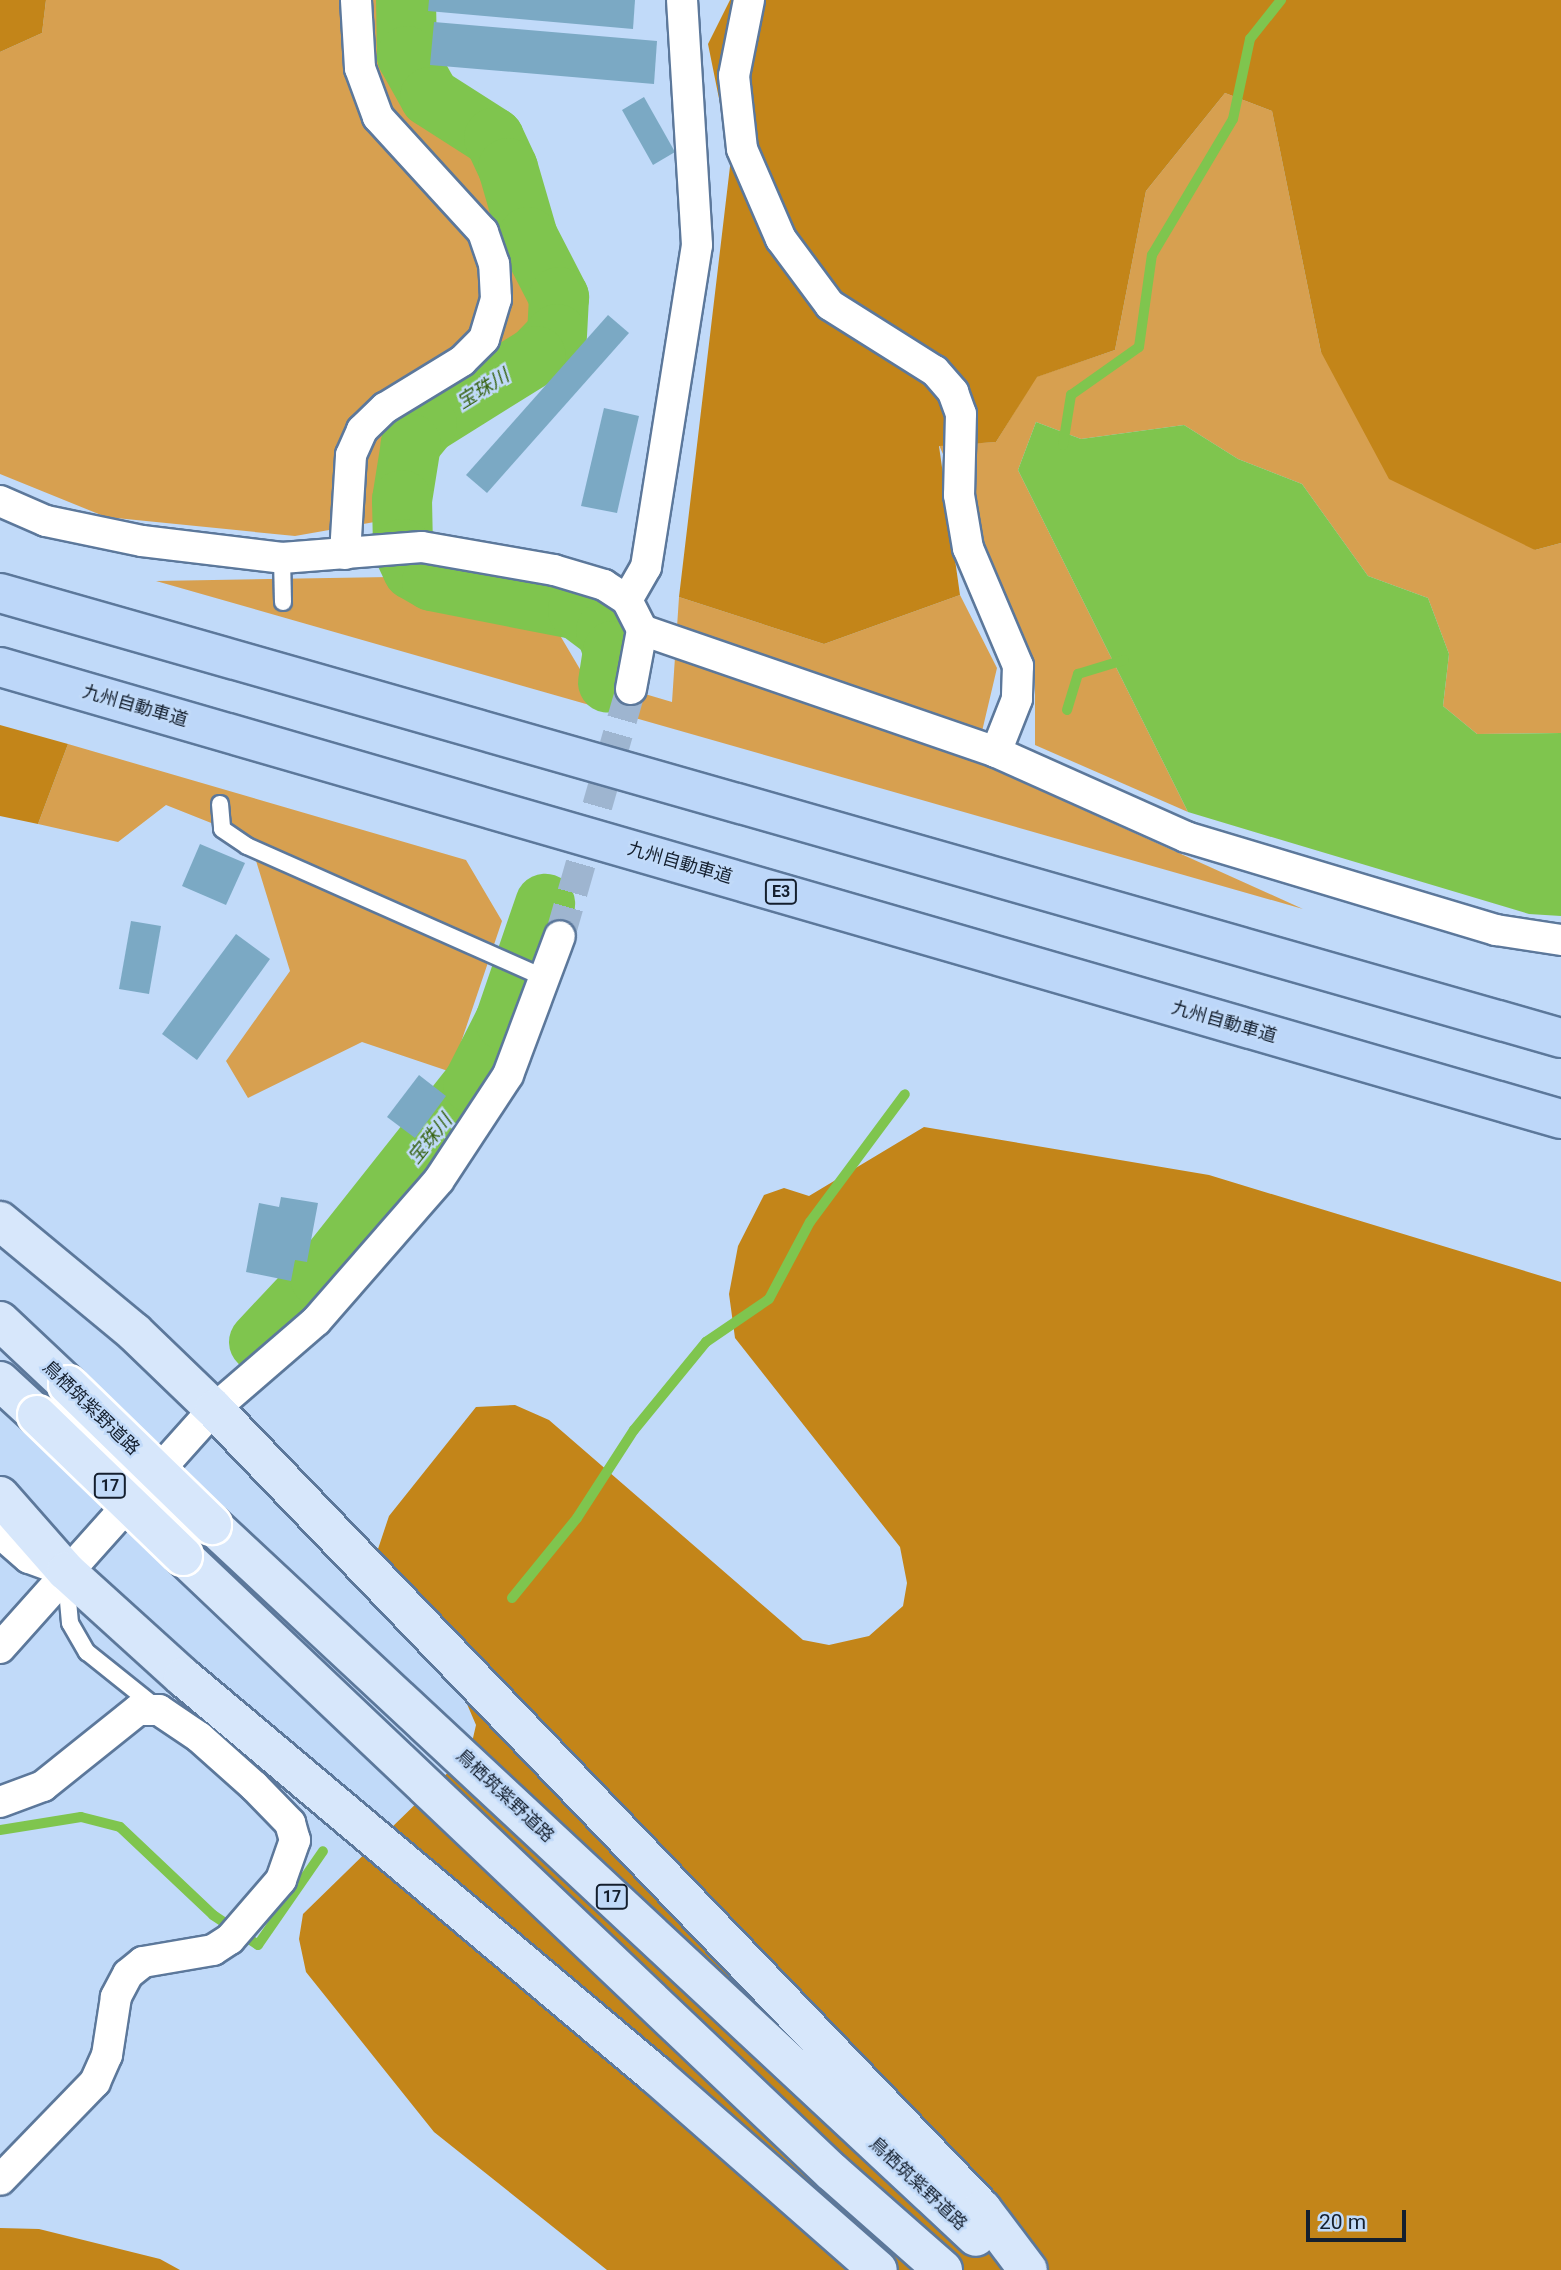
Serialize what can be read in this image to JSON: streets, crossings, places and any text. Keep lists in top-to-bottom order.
{
  "streets": {
    "highway": ["九州自動車道", "E3"],
    "main road": ["鳥栖筑紫野道路", "17"]
  },
  "water": ["宝珠川"],
  "scale_bar": "20 m"
}
